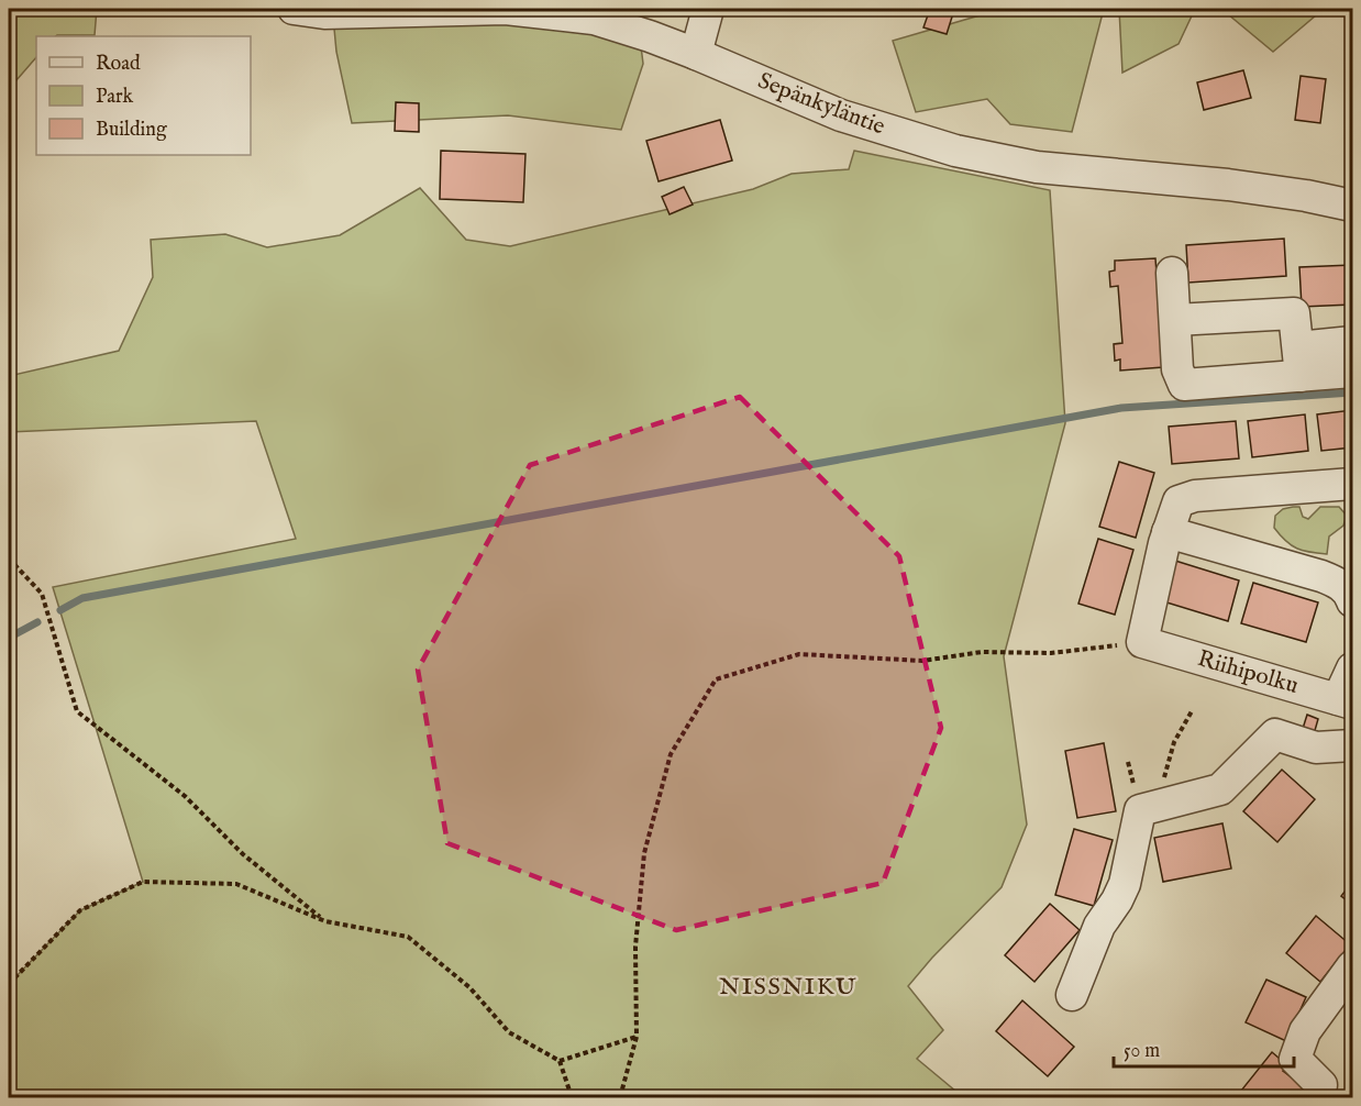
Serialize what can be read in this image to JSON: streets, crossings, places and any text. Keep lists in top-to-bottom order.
{
  "streets": {
    "street": ["Sepänkyläntie", "Riihipolku"]
  },
  "districts": ["NISSNIKU"],
  "legend": ["Road", "Park", "Building"],
  "scale_bar": "50 m"
}
